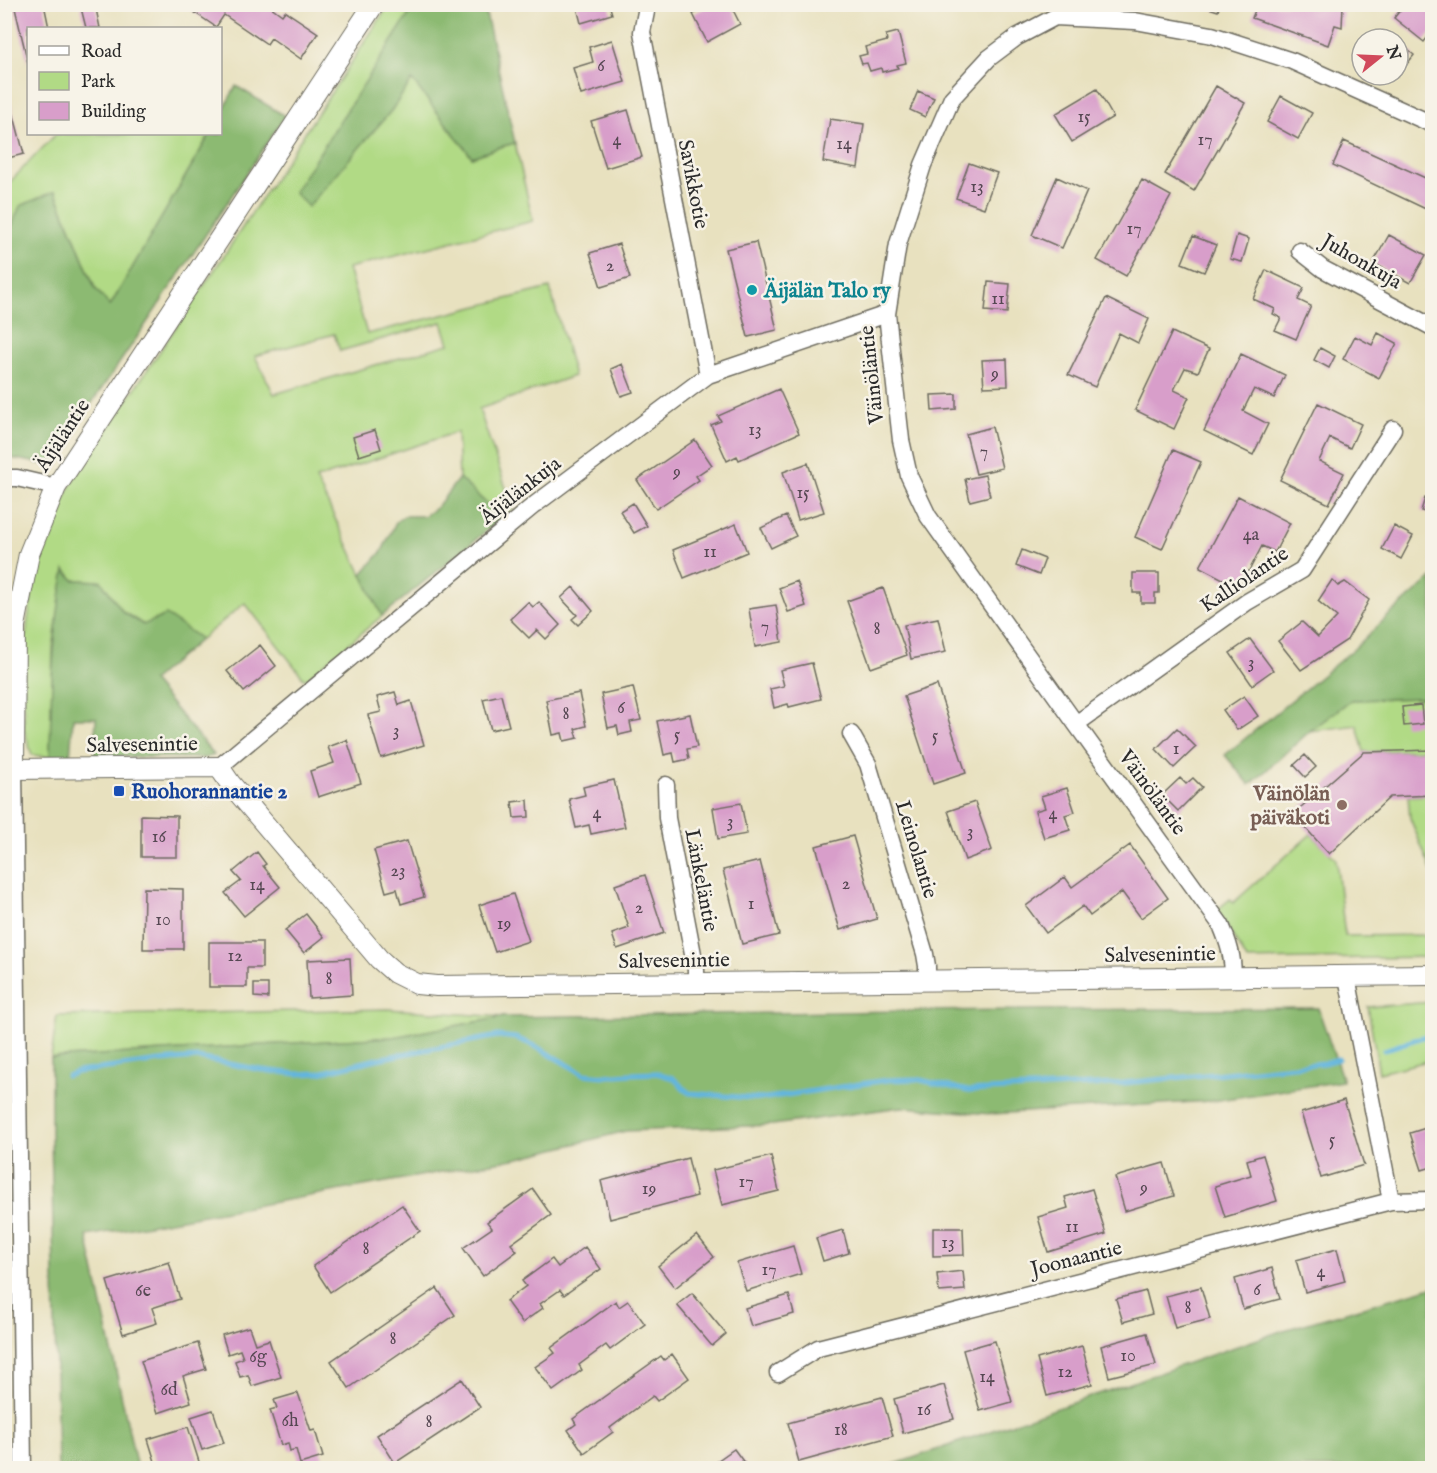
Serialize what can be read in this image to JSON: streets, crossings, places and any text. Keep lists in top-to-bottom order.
{
  "streets": {
    "street": [
      "Savikkotie",
      "Juhonkuja",
      "Väinöläntie",
      "Äijäläntie",
      "Äijälänkuja",
      "Kalliolantie",
      "Salvesenintie",
      "Leinolantie",
      "Länkeläntie",
      "Joonaantie"
    ]
  },
  "crossings": [
    ["Savikkotie", "Äijälänkuja"],
    ["Väinöläntie", "Äijälänkuja"],
    ["Väinöläntie", "Kalliolantie"],
    ["Väinöläntie", "Salvesenintie"],
    ["Äijäläntie", "Salvesenintie"],
    ["Äijälänkuja", "Salvesenintie"],
    ["Salvesenintie", "Leinolantie"],
    ["Salvesenintie", "Länkeläntie"]
  ],
  "places": {
    "other": ["Äijälän Talo ry", "Väinölän päiväkoti"],
    "transit": ["Ruohorannantie 2"]
  },
  "house_numbers": [
    "6",
    "15",
    "4",
    "17",
    "14",
    "13",
    "17",
    "2",
    "11",
    "9",
    "13",
    "7",
    "9",
    "15",
    "4a",
    "11",
    "7",
    "8",
    "3",
    "6",
    "8",
    "3",
    "5",
    "5",
    "1",
    "4",
    "4",
    "3",
    "3",
    "16",
    "23",
    "2",
    "14",
    "1",
    "2",
    "10",
    "19",
    "12",
    "8",
    "5",
    "17",
    "9",
    "19",
    "11",
    "13",
    "8",
    "17",
    "4",
    "6",
    "6e",
    "8",
    "8",
    "10",
    "6g",
    "12",
    "14",
    "6d",
    "16",
    "6h",
    "8",
    "18"
  ],
  "legend": ["Road", "Park", "Building"],
  "north": "right"
}
